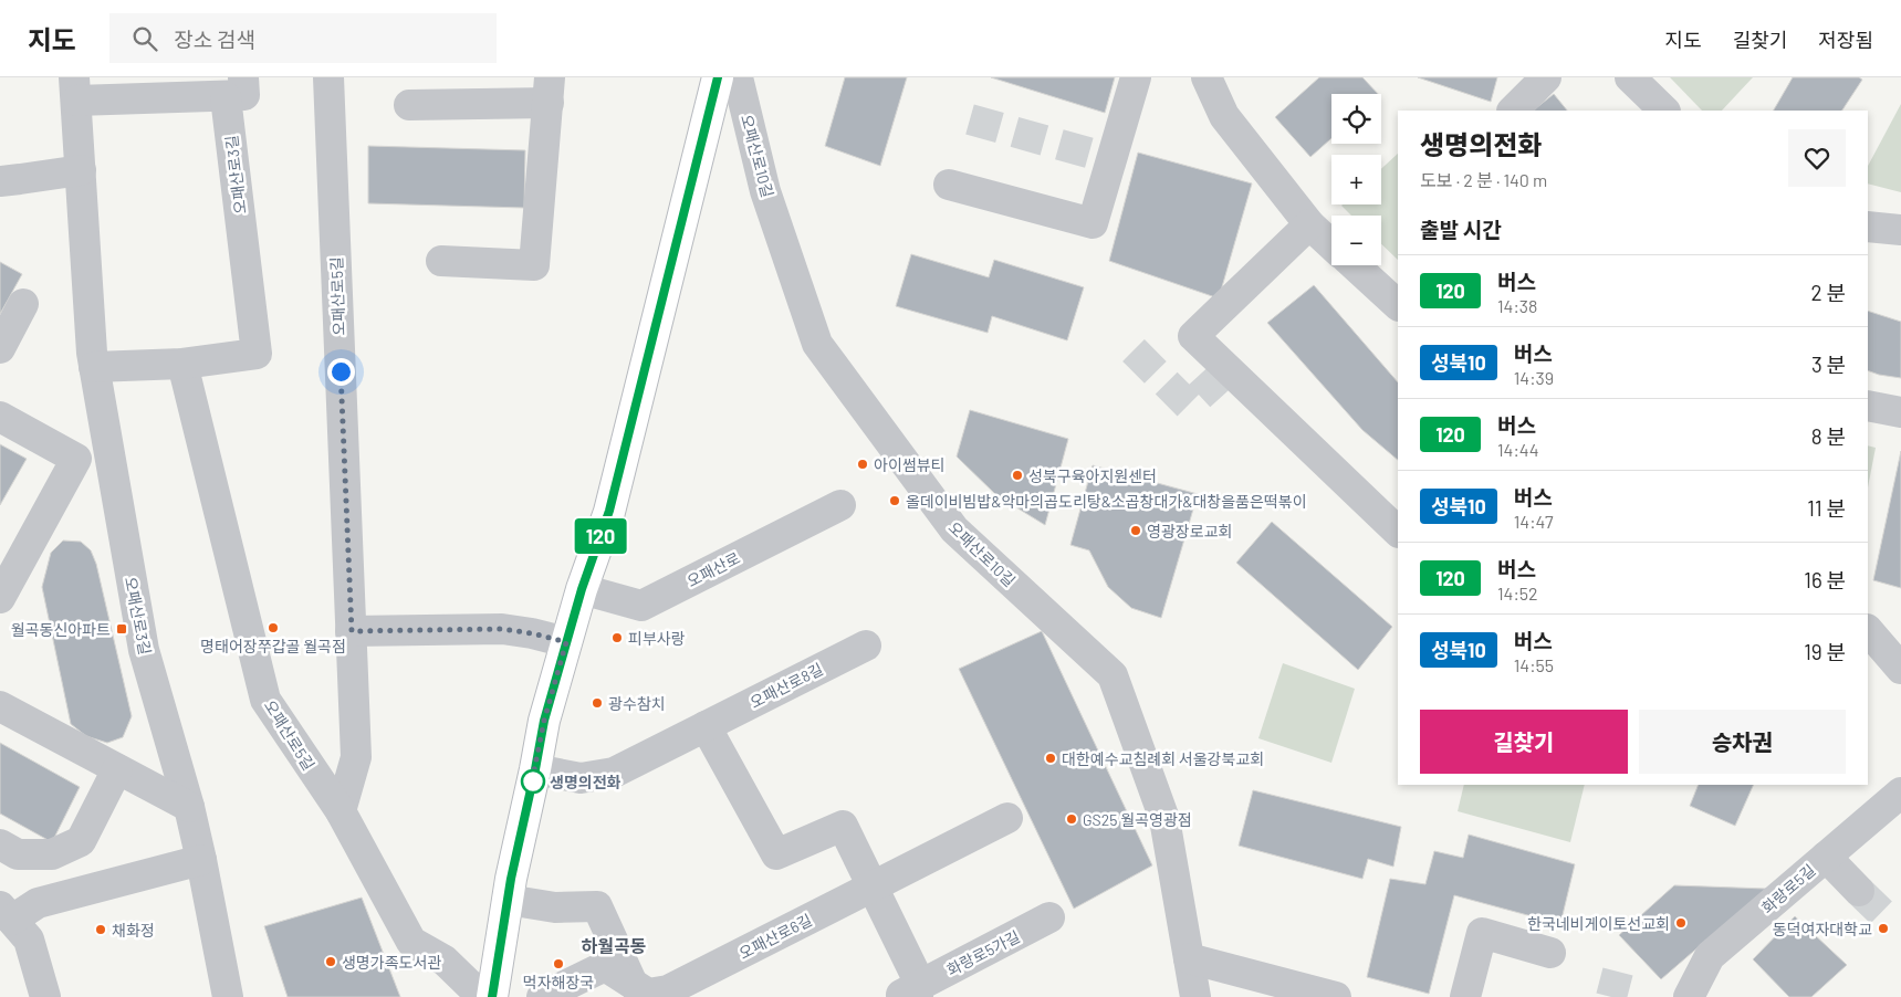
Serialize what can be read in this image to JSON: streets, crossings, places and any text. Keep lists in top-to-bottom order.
{
  "streets": {
    "street": [
      "오패산로10길",
      "오패산로3길",
      "오패산로5길",
      "오패산로",
      "오패산로8길",
      "화랑로5길",
      "오패산로6길",
      "화랑로5가길"
    ]
  },
  "crossings": [
    ["오패산로3길", "오패산로5길"],
    ["오패산로8길", "화랑로5가길"],
    ["오패산로6길", "화랑로5가길"]
  ],
  "districts": ["하월곡동"],
  "places": {
    "other": [
      "아이썸뷰티",
      "성북구육아지원센터",
      "올데이비빔밥&악마의곱도리탕&소곱창대가&대창을품은떡볶이",
      "영광장로교회",
      "명태어장쭈갑골 월곡점",
      "피부사랑",
      "광수참치",
      "대한예수교침례회 서울강북교회",
      "생명의전화",
      "GS25 월곡영광점",
      "한국네비게이토선교회",
      "동덕여자대학교",
      "채화정",
      "생명가족도서관",
      "먹자해장국"
    ],
    "transit": ["월곡동신아파트"]
  },
  "lines": ["bus line 120"],
  "page": {
    "header": "지도",
    "search": "장소 검색",
    "nav": ["지도", "길찾기", "저장됨"],
    "on_map": "120",
    "map_buttons": ["+", "−"],
    "heading": [
      ["생명의전화", "도보 · 2 분 · 140 m"],
      "출발 시간"
    ],
    "list": [
      {
        "mark": "120",
        "name": "버스",
        "note": "14:38",
        "value": "2 분"
      },
      {
        "mark": "성북10",
        "name": "버스",
        "note": "14:39",
        "value": "3 분"
      },
      {
        "mark": "120",
        "name": "버스",
        "note": "14:44",
        "value": "8 분"
      },
      {
        "mark": "성북10",
        "name": "버스",
        "note": "14:47",
        "value": "11 분"
      },
      {
        "mark": "120",
        "name": "버스",
        "note": "14:52",
        "value": "16 분"
      },
      {
        "mark": "성북10",
        "name": "버스",
        "note": "14:55",
        "value": "19 분"
      }
    ],
    "buttons": ["길찾기", "승차권"]
  }
}
